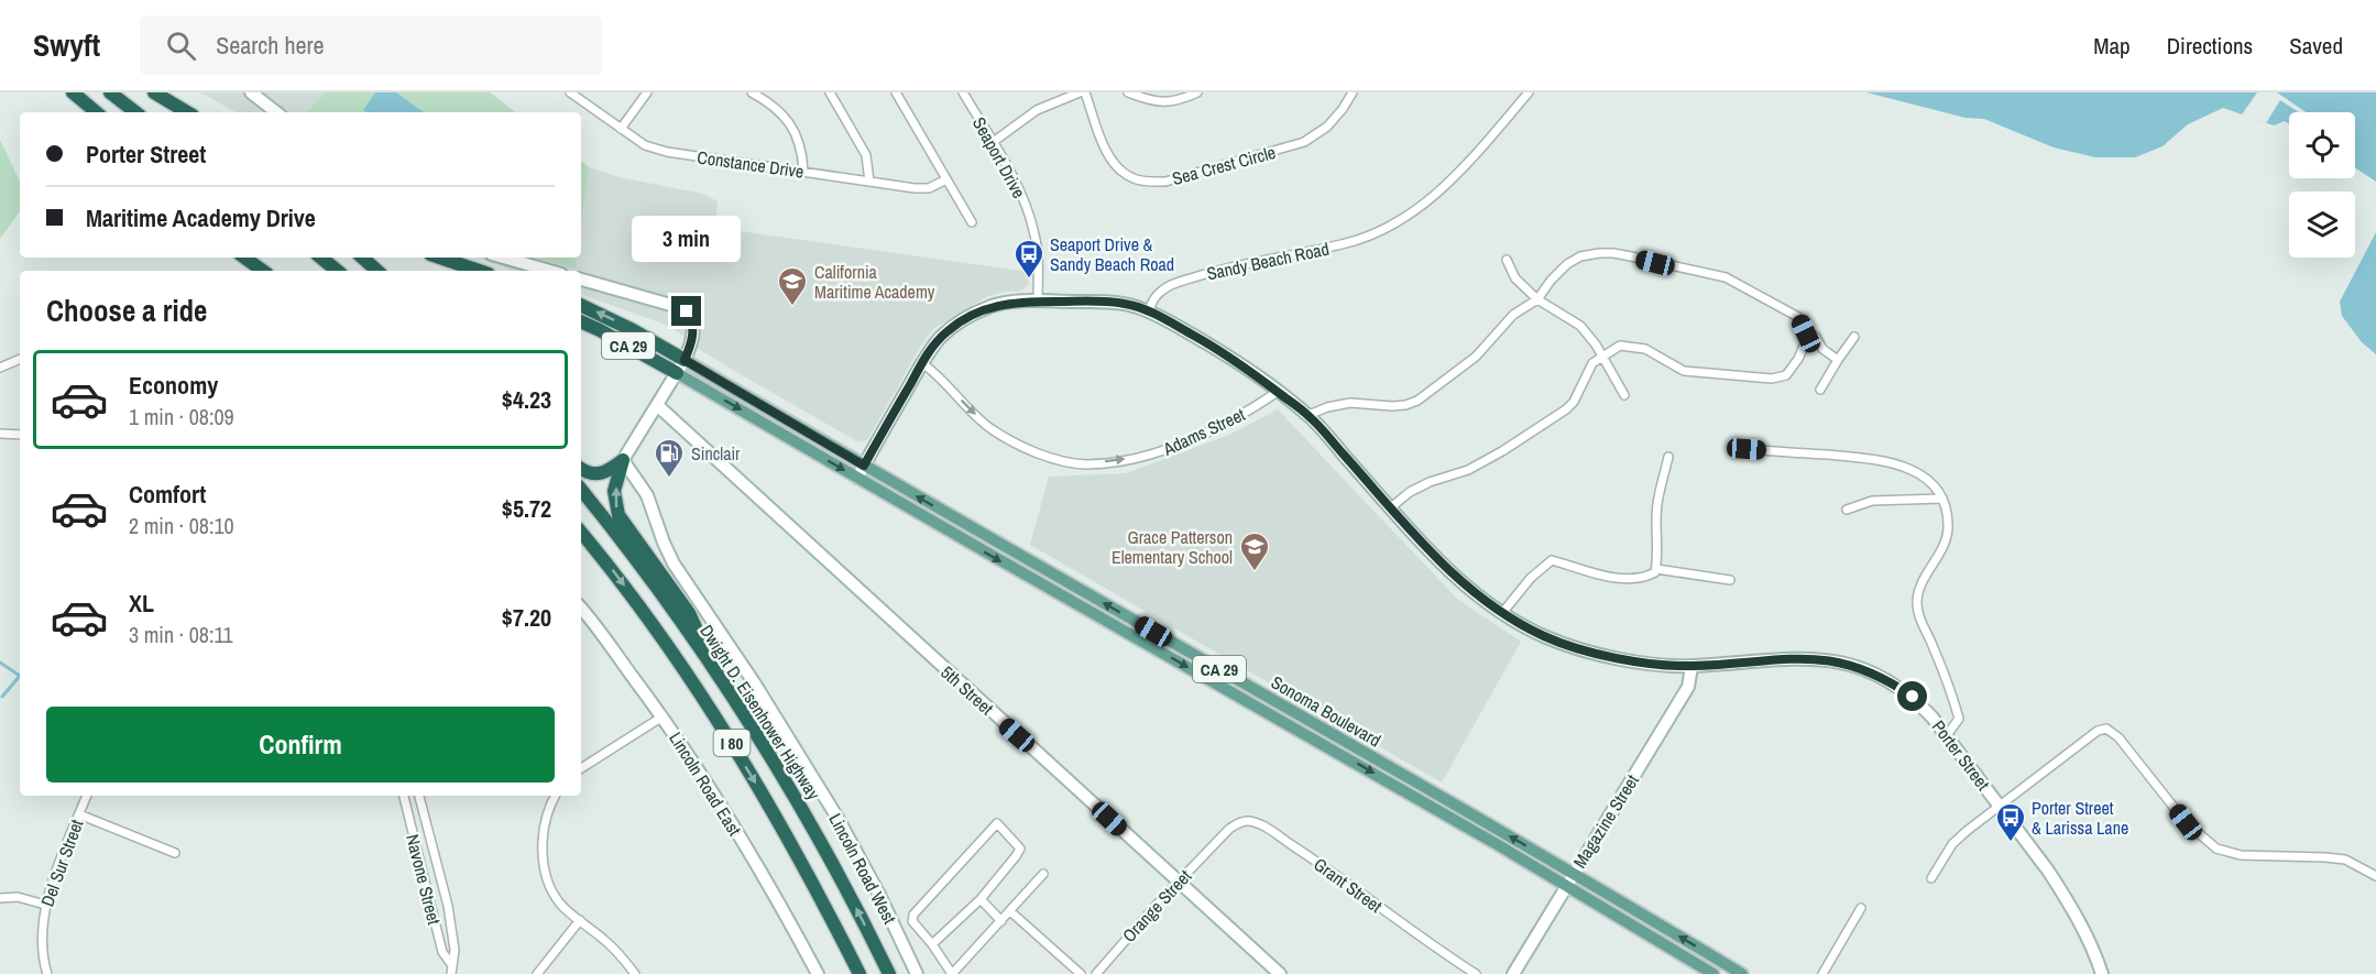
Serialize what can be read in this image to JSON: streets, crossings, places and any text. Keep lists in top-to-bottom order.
{
  "streets": {
    "highway": ["CA 29", "Dwight D. Eisenhower Highway", "I 80"],
    "main road": ["Sonoma Boulevard"],
    "street": [
      "Seaport Drive",
      "Constance Drive",
      "Sea Crest Circle",
      "Sandy Beach Road",
      "Adams Street",
      "5th Street",
      "Porter Street",
      "Lincoln Road East",
      "Magazine Street",
      "Del Sur Street",
      "Lincoln Road West",
      "Navone Street",
      "Grant Street",
      "Orange Street"
    ]
  },
  "crossings": [
    ["Sandy Beach Road", "Porter Street"],
    ["CA 29", "Sonoma Boulevard"],
    ["Adams Street", "Porter Street"],
    ["5th Street", "Orange Street"],
    ["Sonoma Boulevard", "Magazine Street"],
    ["Porter Street", "Magazine Street"],
    ["Grant Street", "Orange Street"]
  ],
  "one_way": ["Adams Street"],
  "places": {
    "bus stop": ["Seaport Drive & Sandy Beach Road", "Porter Street & Larissa Lane"],
    "school or university": ["California Maritime Academy", "Grace Patterson Elementary School"],
    "fuel station": ["Sinclair"]
  },
  "page": {
    "header": "Swyft",
    "search": "Search here",
    "nav": ["Map", "Directions", "Saved"],
    "banner": ["Porter Street", "Maritime Academy Drive"],
    "bubble": "3 min",
    "heading": "Choose a ride",
    "list": [
      {
        "name": "Economy",
        "note": "1 min · 08:09",
        "value": "$4.23"
      },
      {
        "name": "Comfort",
        "note": "2 min · 08:10",
        "value": "$5.72"
      },
      {
        "name": "XL",
        "note": "3 min · 08:11",
        "value": "$7.20"
      }
    ],
    "buttons": "Confirm"
  }
}
